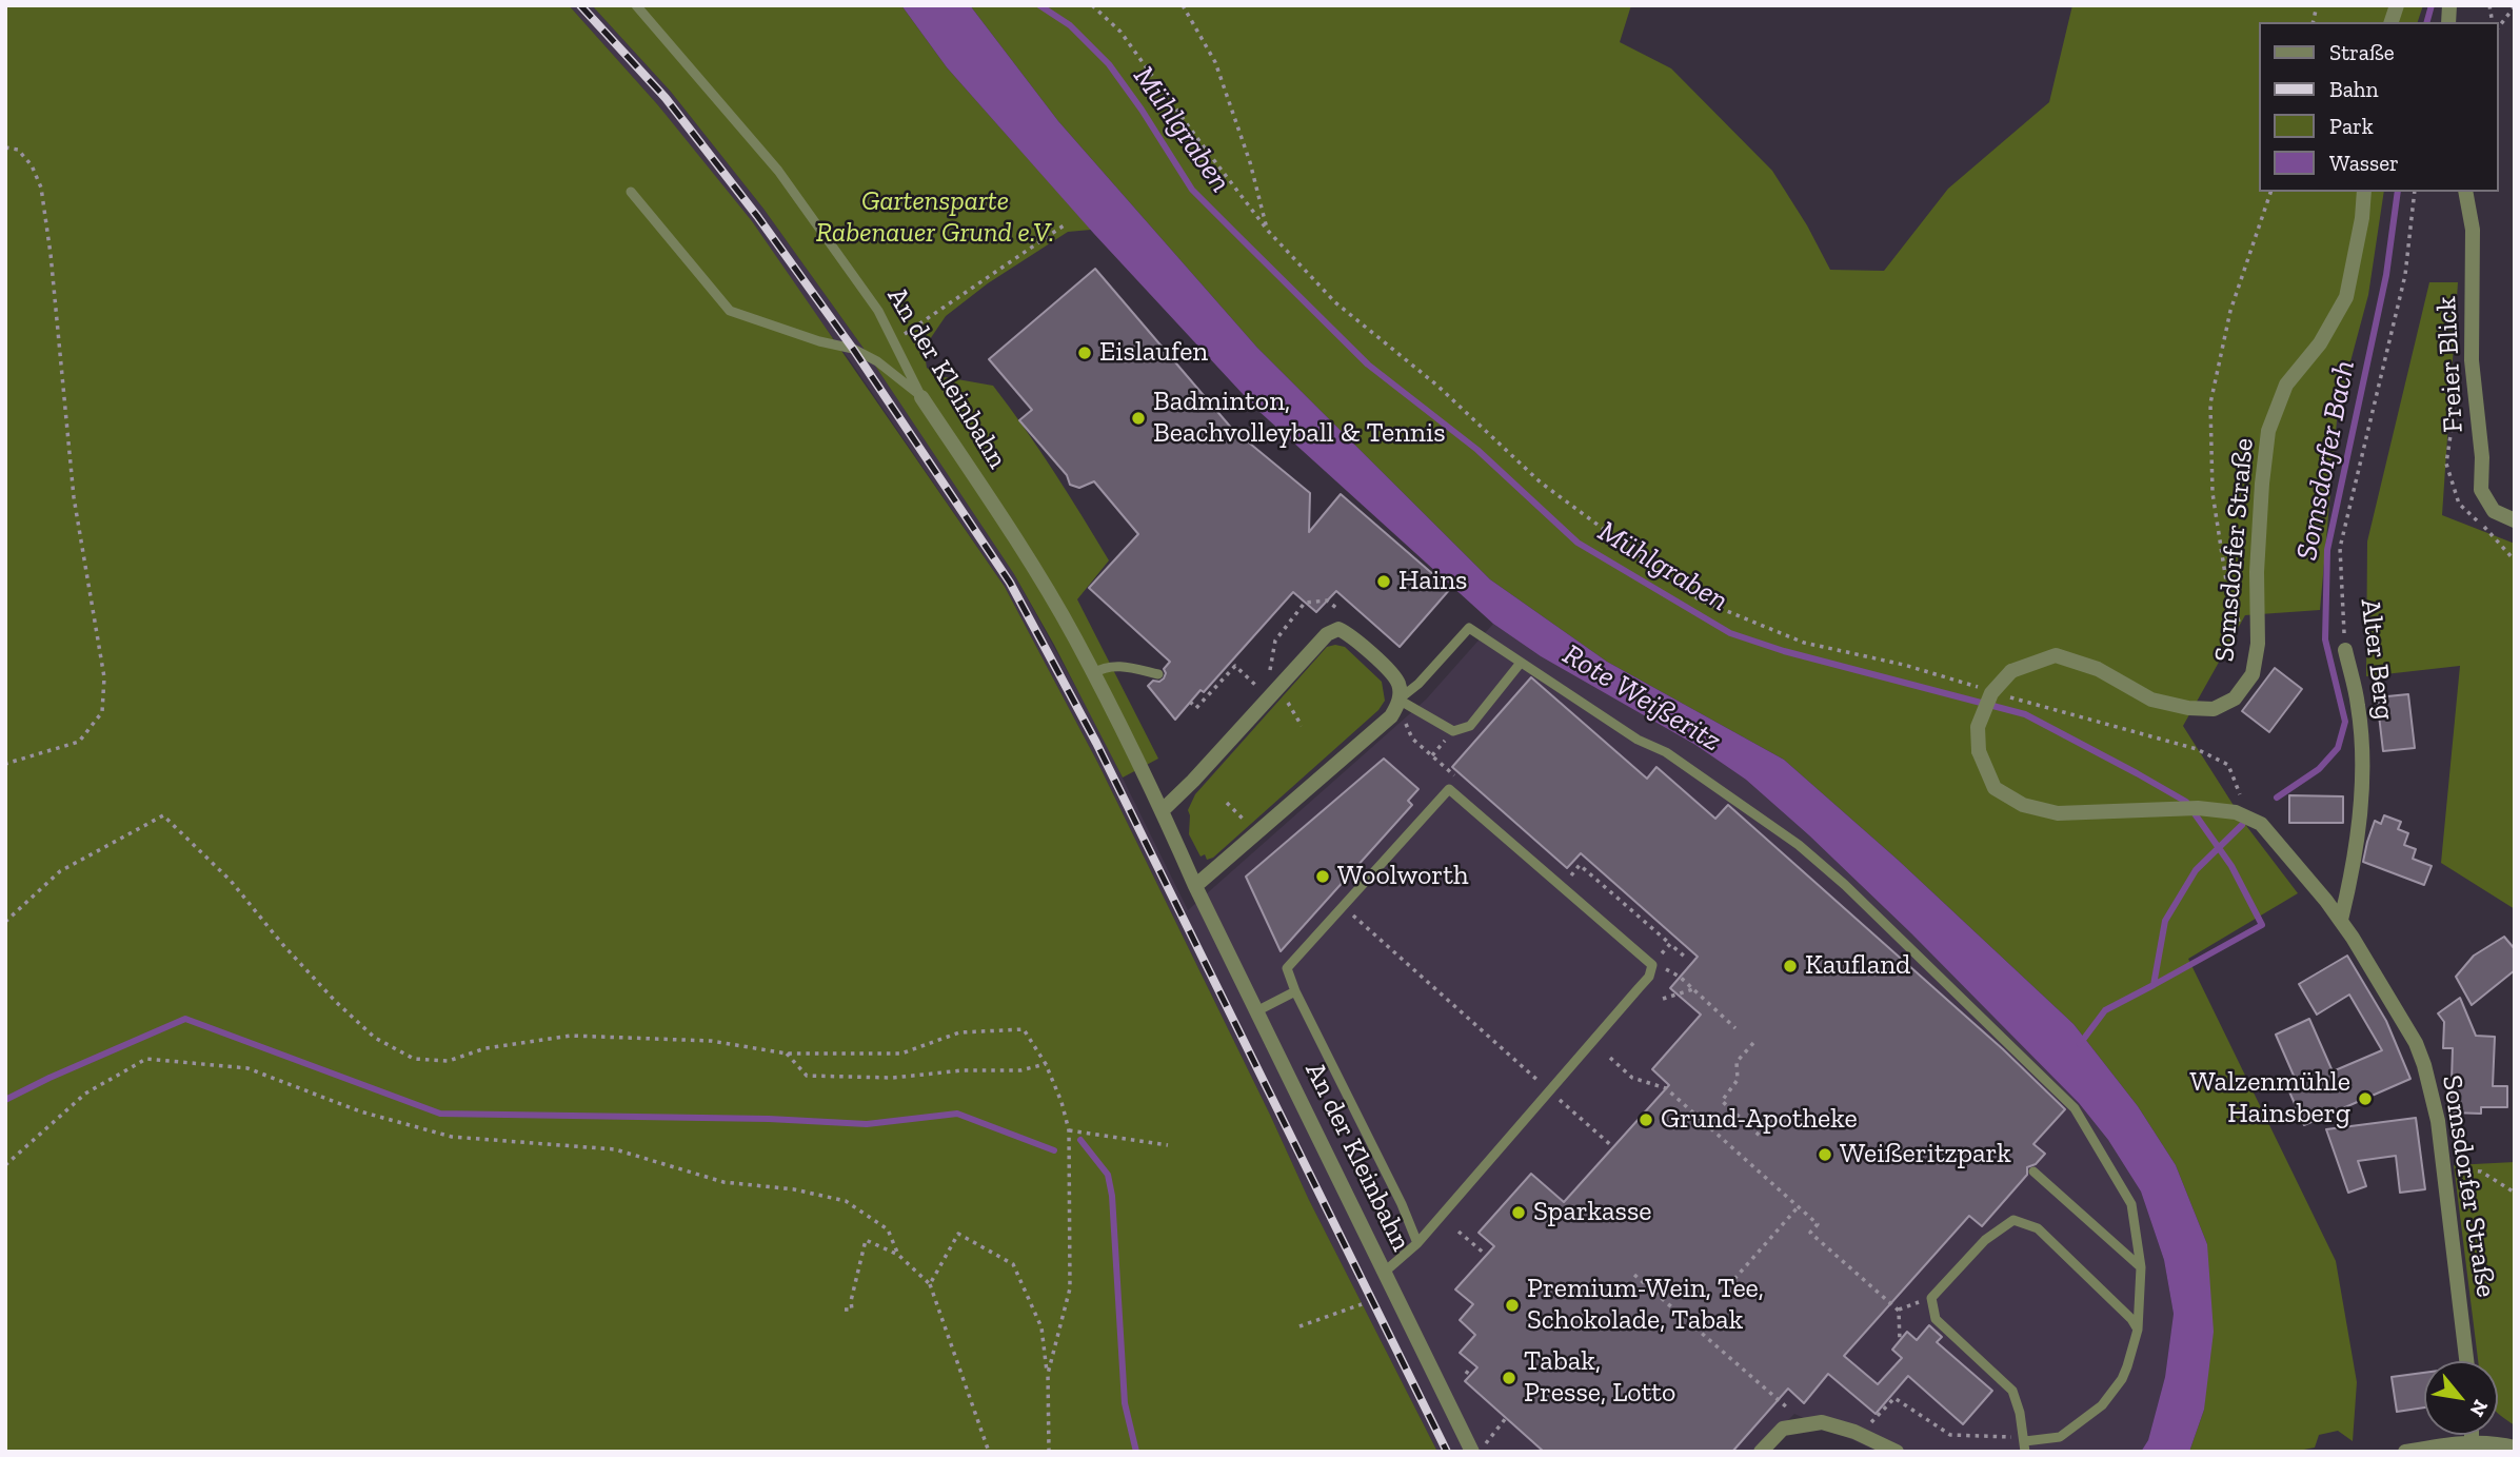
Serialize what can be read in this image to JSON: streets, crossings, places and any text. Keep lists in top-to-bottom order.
{
  "streets": {
    "street": [
      "Freier Blick",
      "An der Kleinbahn",
      "Somsdorfer Straße",
      "Alter Berg"
    ]
  },
  "crossings": [
    ["Somsdorfer Straße", "Alter Berg"]
  ],
  "water": ["Mühlgraben", "Somsdorfer Bach", "Rote Weißeritz"],
  "parks": ["Gartensparte Rabenauer Grund e.V."],
  "places": [
    "Eislaufen",
    "Badminton, Beachvolleyball & Tennis",
    "Hains",
    "Woolworth",
    "Kaufland",
    "Walzenmühle Hainsberg",
    "Grund-Apotheke",
    "Weißeritzpark",
    "Sparkasse",
    "Premium-Wein, Tee, Schokolade, Tabak",
    "Tabak, Presse, Lotto"
  ],
  "legend": [
    "Straße",
    "Bahn",
    "Park",
    "Wasser"
  ],
  "north": "bottom right"
}
